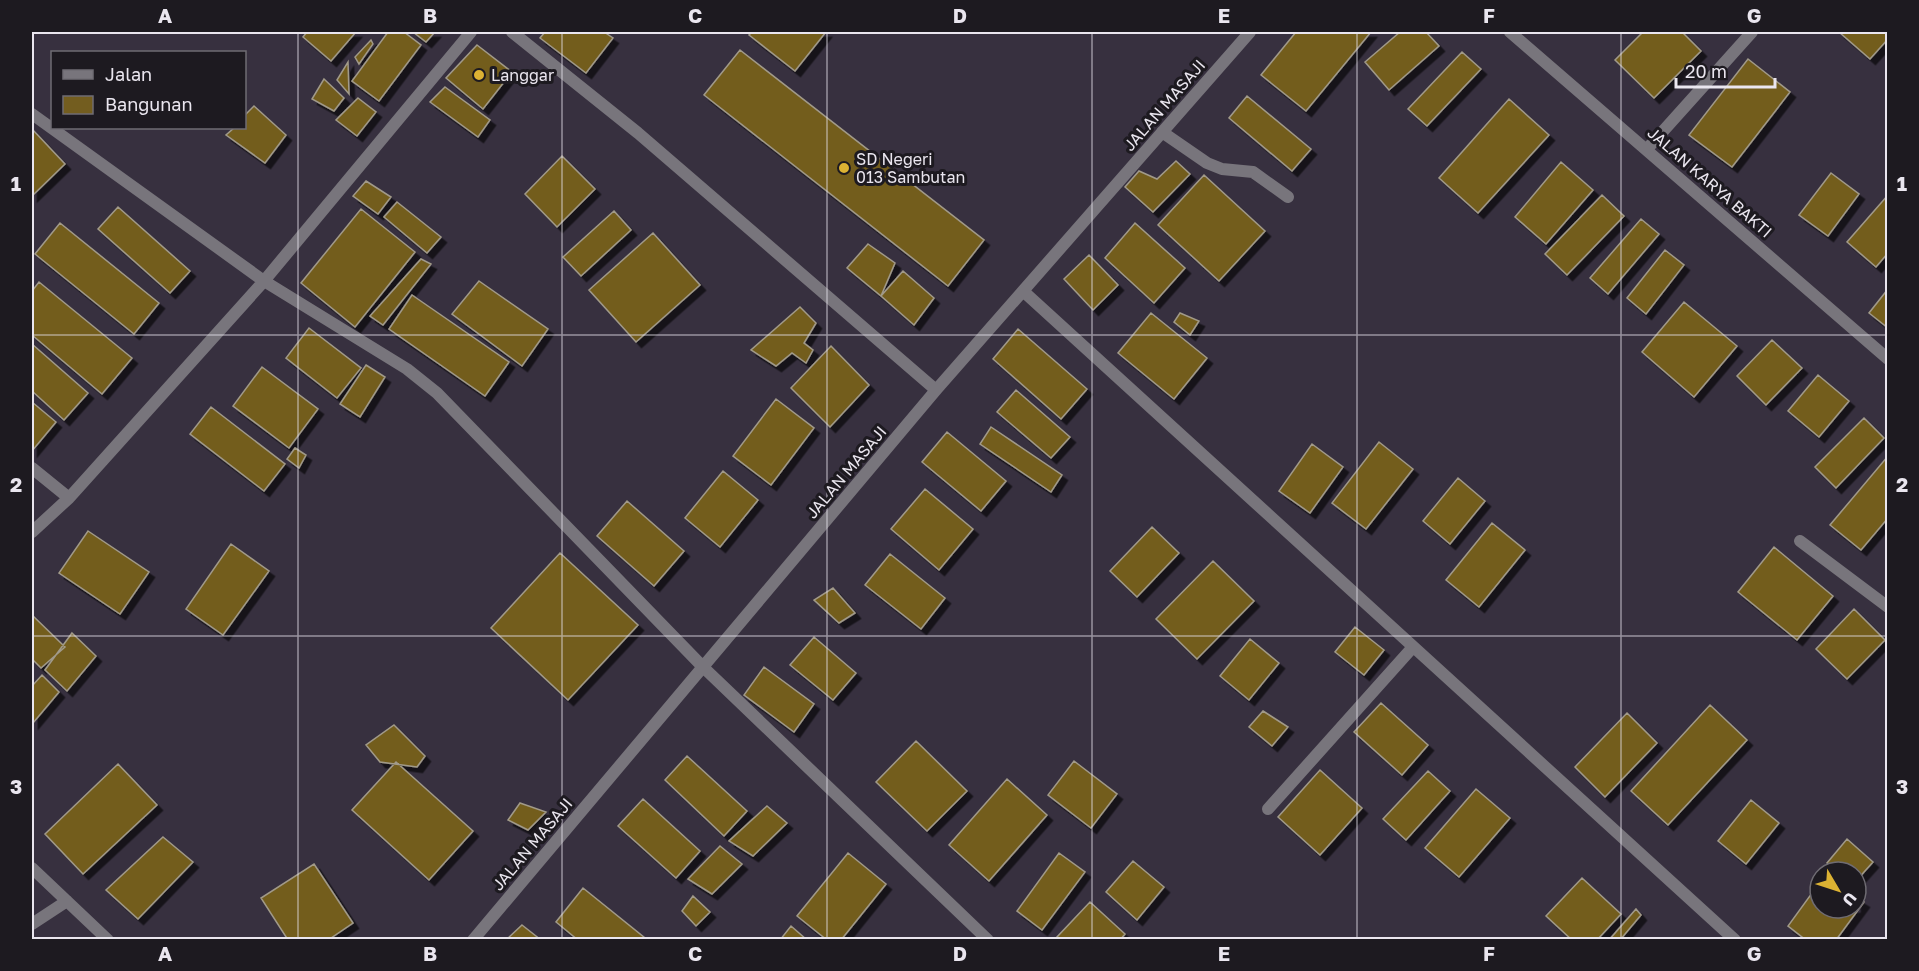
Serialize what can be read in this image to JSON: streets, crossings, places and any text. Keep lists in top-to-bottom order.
{
  "streets": {
    "street": ["JALAN MASAJI", "JALAN KARYA BAKTI"]
  },
  "places": ["Langgar", "SD Negeri 013 Sambutan"],
  "legend": ["Jalan", "Bangunan"],
  "scale_bar": "20 m",
  "north": "bottom right",
  "grid": {
    "columns": [
      "A",
      "B",
      "C",
      "D",
      "E",
      "F",
      "G"
    ],
    "rows": ["1", "2", "3"]
  }
}
